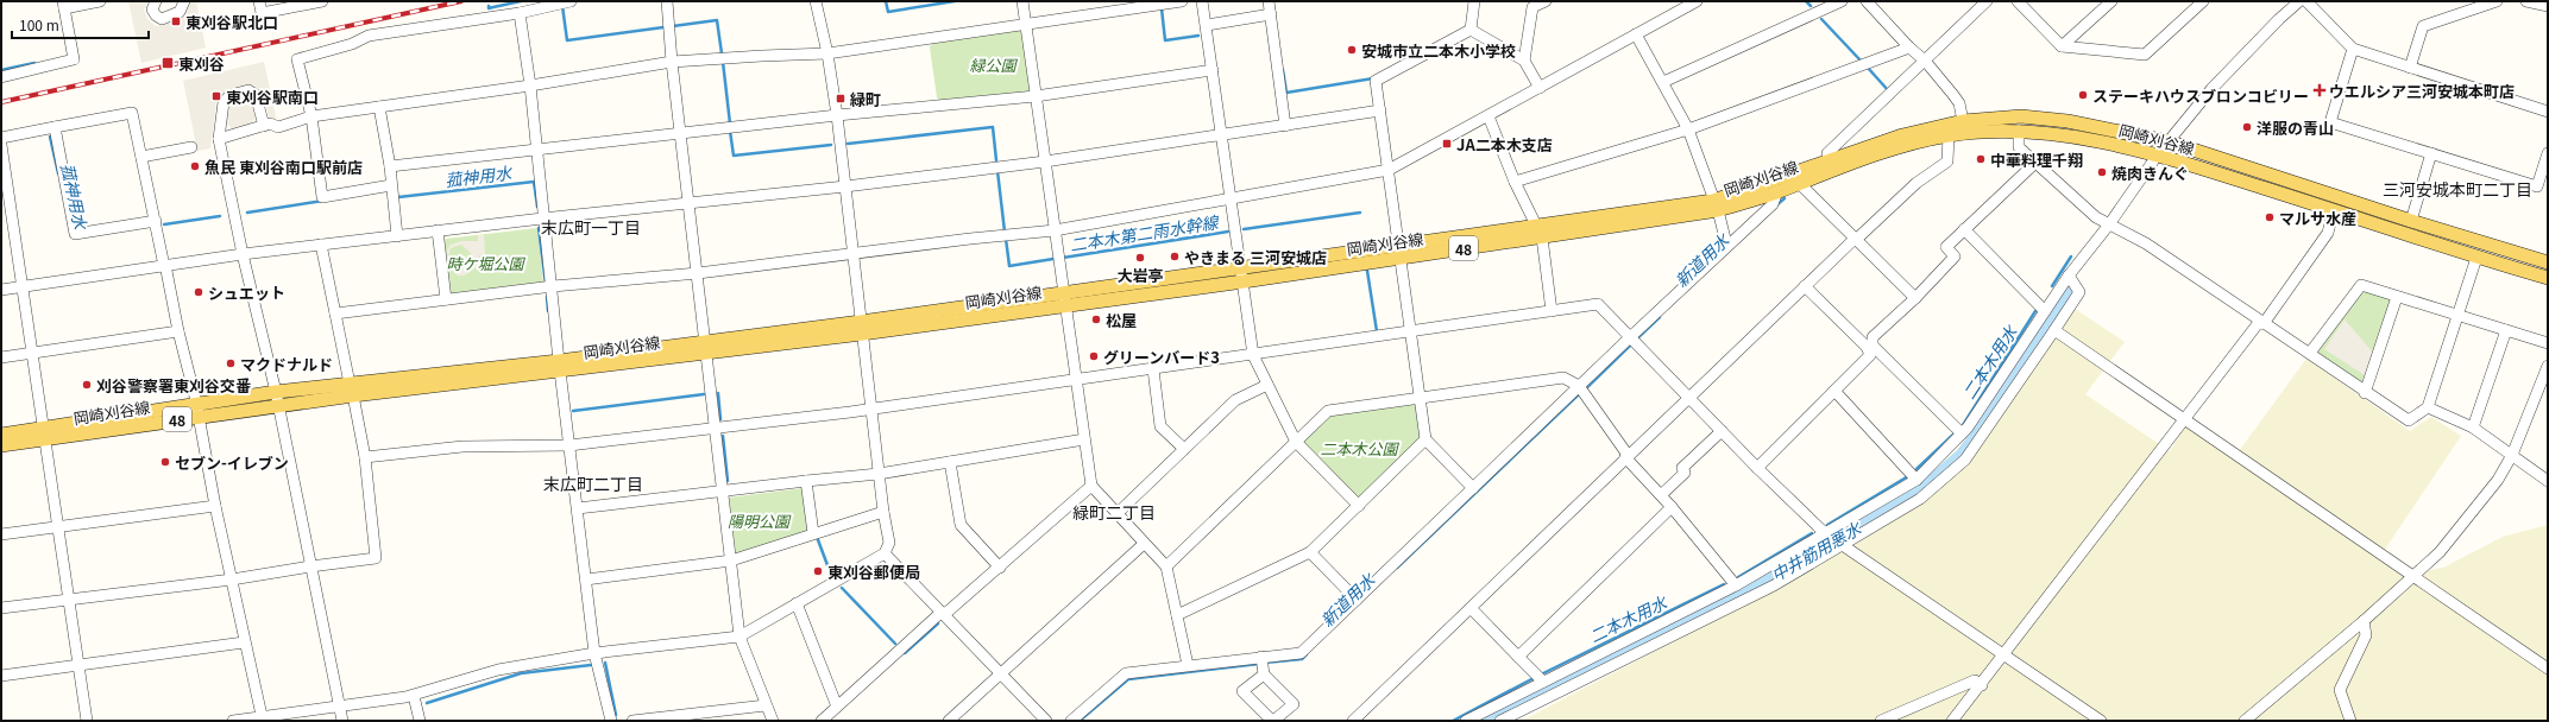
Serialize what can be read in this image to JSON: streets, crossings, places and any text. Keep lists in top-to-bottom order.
{
  "streets": {
    "main road": ["岡崎刈谷線", "48"]
  },
  "districts": [
    "三河安城本町二丁目",
    "末広町一丁目",
    "末広町二丁目",
    "緑町二丁目"
  ],
  "water": [
    "菰神用水",
    "二本木第二雨水幹線",
    "新道用水",
    "二本木用水",
    "中井筋用悪水"
  ],
  "parks": [
    "緑公園",
    "時ケ堀公園",
    "二本木公園",
    "陽明公園"
  ],
  "places": {
    "transit": [
      "東刈谷駅北口",
      "東刈谷",
      "東刈谷駅南口",
      "緑町",
      "JA二本木支店"
    ],
    "other": [
      "安城市立二本木小学校",
      "ステーキハウスブロンコビリー",
      "洋服の青山",
      "中華料理千翔",
      "魚民 東刈谷南口駅前店",
      "焼肉きんぐ",
      "マルサ水産",
      "やきまる 三河安城店",
      "大岩亭",
      "シュエット",
      "松屋",
      "グリーンバード3",
      "マクドナルド",
      "刈谷警察署東刈谷交番",
      "セブン-イレブン",
      "東刈谷郵便局"
    ],
    "health": ["ウエルシア三河安城本町店"]
  },
  "scale_bar": "100 m"
}
